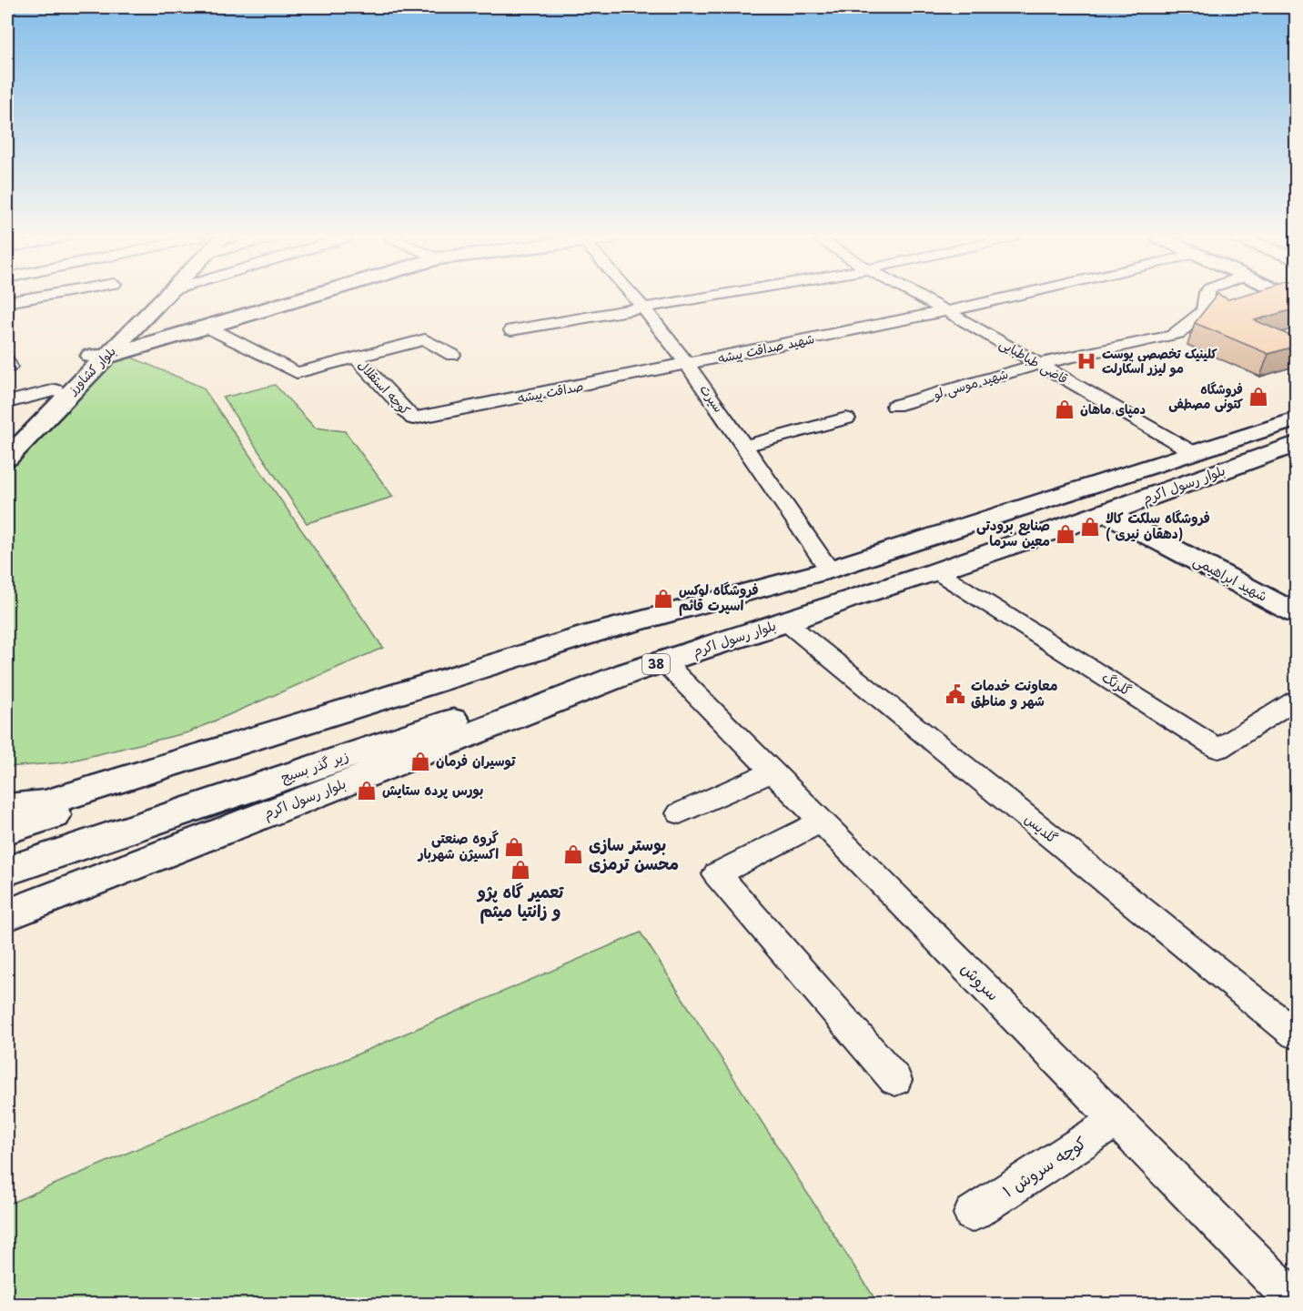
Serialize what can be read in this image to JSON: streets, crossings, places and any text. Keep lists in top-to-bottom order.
{
  "streets": {
    "main road": [
      "بلوار کشاورز",
      "بلوار رسول اکرم",
      "شهید ابراهیمی",
      "38",
      "زیر گذر بسیج"
    ],
    "street": [
      "شهید صداقت پیشه",
      "قاضی طباطبایی",
      "شهید موسی لو",
      "کوچه استقلال",
      "صداقت پیشه",
      "سیرت",
      "گلرنگ",
      "گلدیس",
      "سروش",
      "کوچه سروش ۱"
    ]
  },
  "crossings": [
    ["شهید صداقت پیشه", "قاضی طباطبایی"],
    ["شهید صداقت پیشه", "صداقت پیشه"],
    ["شهید صداقت پیشه", "سیرت"],
    ["قاضی طباطبایی", "شهید موسی لو"],
    ["قاضی طباطبایی", "بلوار رسول اکرم"],
    ["کوچه استقلال", "صداقت پیشه"],
    ["صداقت پیشه", "سیرت"],
    ["سیرت", "بلوار رسول اکرم"],
    ["بلوار رسول اکرم", "شهید ابراهیمی"],
    ["بلوار رسول اکرم", "گلرنگ"],
    ["بلوار رسول اکرم", "زیر گذر بسیج"],
    ["بلوار رسول اکرم", "گلدیس"],
    ["بلوار رسول اکرم", "سروش"],
    ["سروش", "کوچه سروش ۱"]
  ],
  "places": {
    "hospital": ["کلینیک تخصصی پوست مو لیزر اسکارلت"],
    "shop": [
      "فروشگاه کتونی مصطفی",
      "دمپای ماهان",
      "فروشگاه سلکت کالا ( دهقان نیری)",
      "صنایع برودتی معین سرما",
      "فروشگاه لوکس اسپرت قائم",
      "توسیران فرمان",
      "بورس پرده ستایش",
      "گروه صنعتی اکسیژن شهربار",
      "بوستر سازی محسن ترمزی",
      "تعمیر گاه پژو و زانتیا میثم"
    ],
    "public building": ["معاونت خدمات شهر و مناطق"]
  }
}
